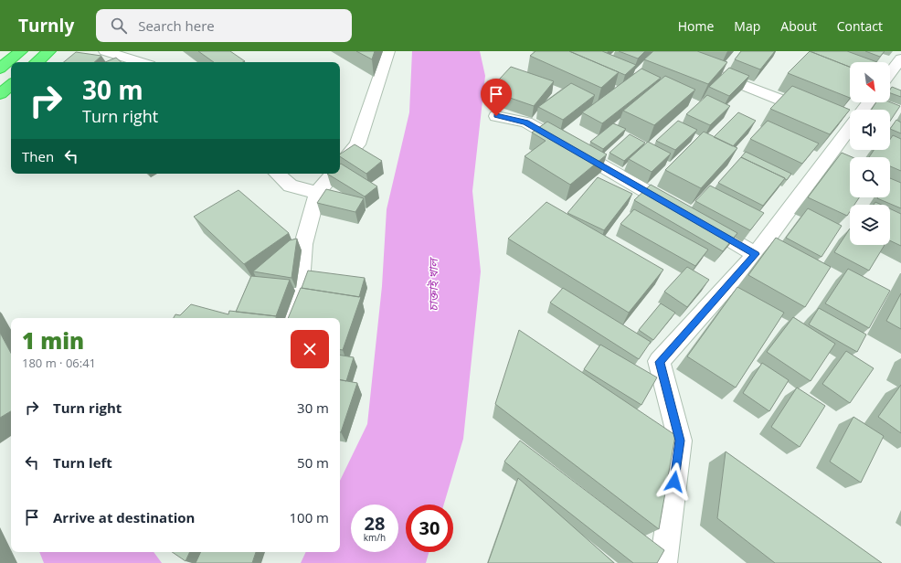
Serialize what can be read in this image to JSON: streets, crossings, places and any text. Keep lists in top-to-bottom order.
{
  "water": ["চাক্তাই খাল"],
  "north": "bottom right",
  "page": {
    "header": "Turnly",
    "search": "Search here",
    "nav": [
      "Home",
      "Map",
      "About",
      "Contact"
    ],
    "turn": ["30 m", "Turn right"],
    "then": "Then",
    "heading": ["1 min", "180 m · 06:41"],
    "list": [
      {
        "name": "Turn right",
        "value": "30 m"
      },
      {
        "name": "Turn left",
        "value": "50 m"
      },
      {
        "name": "Arrive at destination",
        "value": "100 m"
      }
    ],
    "speed": "28 km/h",
    "limit": "30"
  }
}
